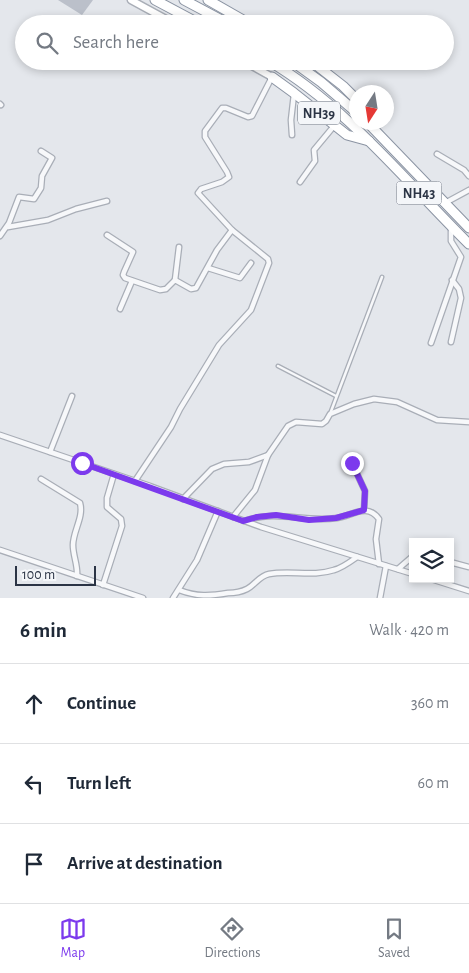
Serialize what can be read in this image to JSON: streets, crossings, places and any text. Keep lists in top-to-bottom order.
{
  "streets": {
    "highway": ["NH39", "NH43"]
  },
  "crossings": [
    ["NH39", "NH43"]
  ],
  "scale_bar": "100 m",
  "north": "bottom",
  "page": {
    "search": "Search here",
    "scale": "100 m",
    "heading": ["6 min", "Walk · 420 m"],
    "list": [
      ["Continue", "360 m"],
      ["Turn left", "60 m"],
      "Arrive at destination"
    ],
    "nav": ["Map", "Directions", "Saved"]
  }
}
